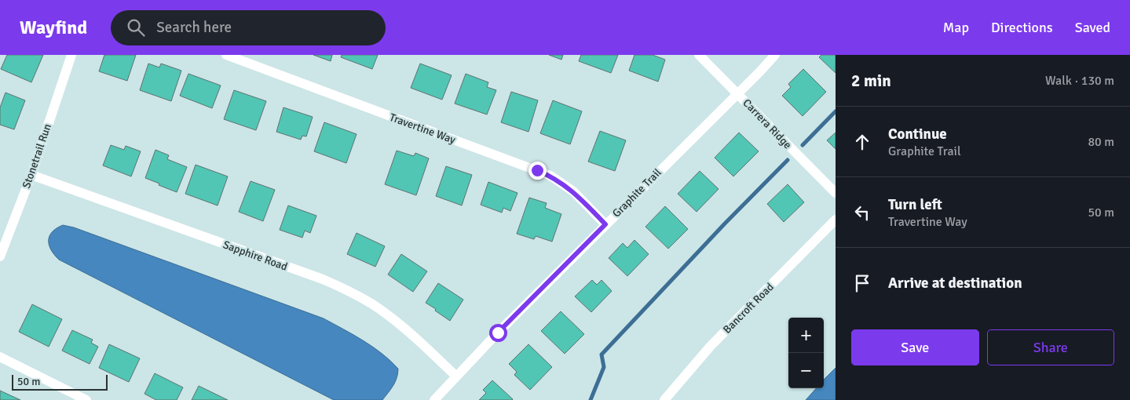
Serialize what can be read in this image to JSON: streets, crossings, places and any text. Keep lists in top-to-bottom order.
{
  "streets": {
    "street": [
      "Carrera Ridge",
      "Travertine Way",
      "Stonetrail Run",
      "Graphite Trail",
      "Sapphire Road",
      "Bancroft Road"
    ]
  },
  "crossings": [
    ["Carrera Ridge", "Graphite Trail"],
    ["Travertine Way", "Graphite Trail"],
    ["Stonetrail Run", "Sapphire Road"],
    ["Graphite Trail", "Sapphire Road"]
  ],
  "scale_bar": "50 m",
  "page": {
    "header": "Wayfind",
    "search": "Search here",
    "nav": ["Map", "Directions", "Saved"],
    "heading": ["2 min", "Walk · 130 m"],
    "list": [
      ["Continue", "Graphite Trail", "80 m"],
      ["Turn left", "Travertine Way", "50 m"],
      "Arrive at destination"
    ],
    "map_buttons": ["+", "−"],
    "buttons": ["Save", "Share"],
    "scale": "50 m"
  }
}
